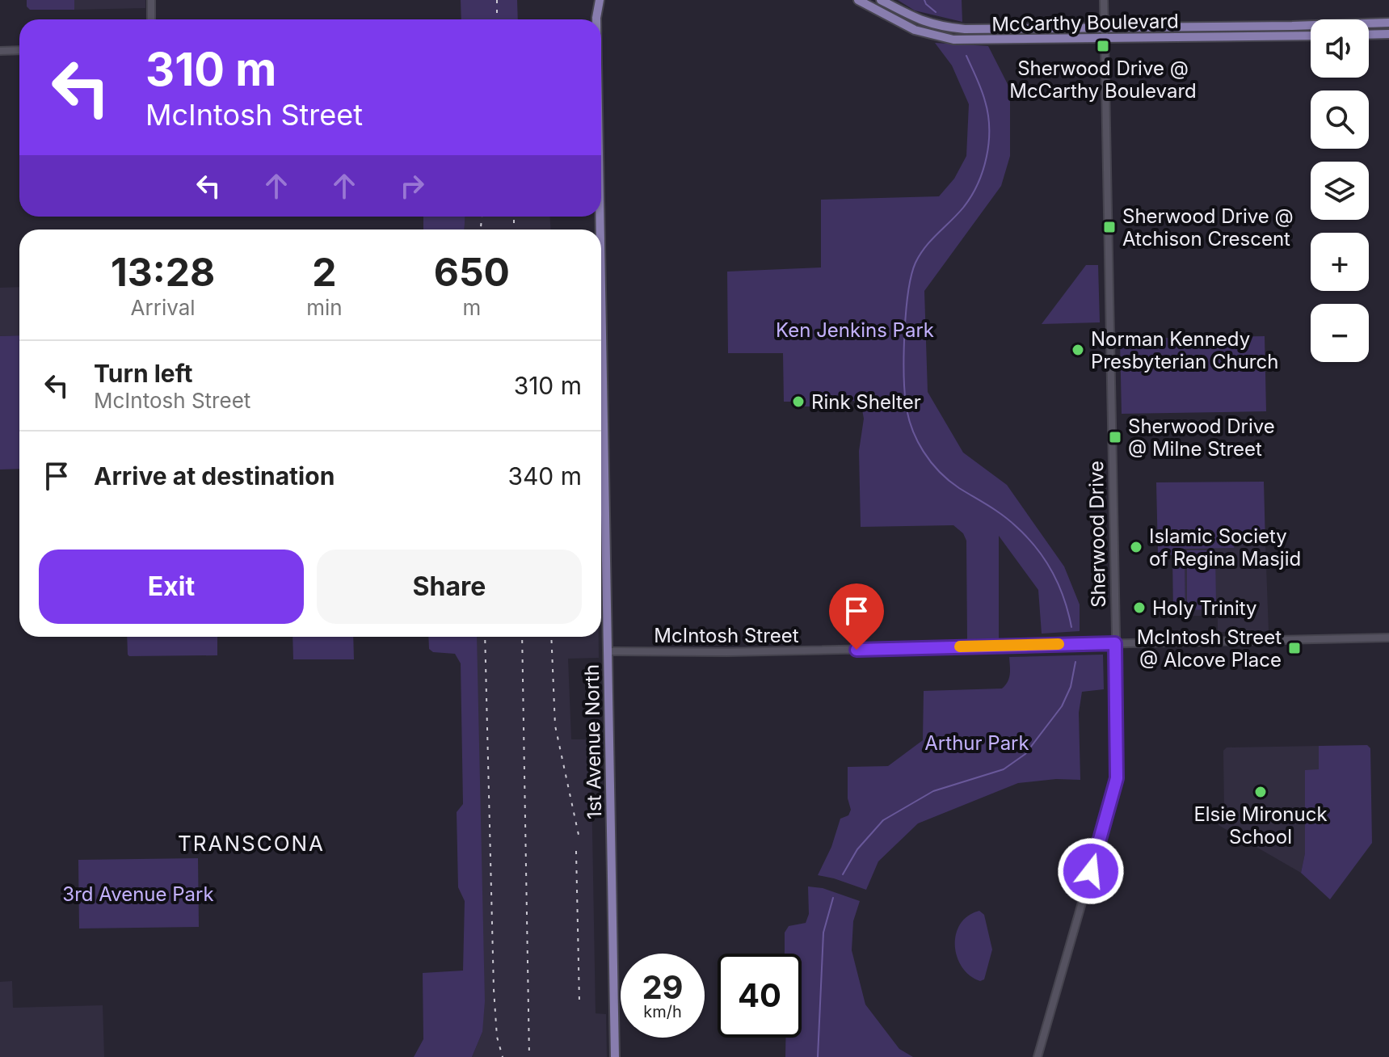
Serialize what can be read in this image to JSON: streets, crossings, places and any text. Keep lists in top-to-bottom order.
{
  "streets": {
    "main road": ["McCarthy Boulevard", "1st Avenue North"],
    "street": ["Sherwood Drive", "McIntosh Street"]
  },
  "crossings": [
    ["McCarthy Boulevard", "Sherwood Drive"],
    ["Sherwood Drive", "McIntosh Street"],
    ["McIntosh Street", "1st Avenue North"]
  ],
  "districts": ["TRANSCONA"],
  "parks": ["Ken Jenkins Park", "Arthur Park", "3rd Avenue Park"],
  "places": {
    "transit": [
      "Sherwood Drive @ McCarthy Boulevard",
      "Sherwood Drive @ Atchison Crescent",
      "Sherwood Drive @ Milne Street",
      "McIntosh Street @ Alcove Place"
    ],
    "other": [
      "Norman Kennedy Presbyterian Church",
      "Rink Shelter",
      "Islamic Society of Regina Masjid",
      "Holy Trinity",
      "Elsie Mironuck School"
    ]
  },
  "page": {
    "map_buttons": ["+", "−"],
    "turn": ["310 m", "McIntosh Street"],
    "eta": [
      "13:28",
      "Arrival",
      "2",
      "min",
      "650",
      "m"
    ],
    "list": [
      {
        "name": "Turn left",
        "note": "McIntosh Street",
        "value": "310 m"
      },
      {
        "name": "Arrive at destination",
        "value": "340 m"
      }
    ],
    "buttons": ["Exit", "Share"],
    "speed": "29 km/h",
    "limit": "40"
  }
}
